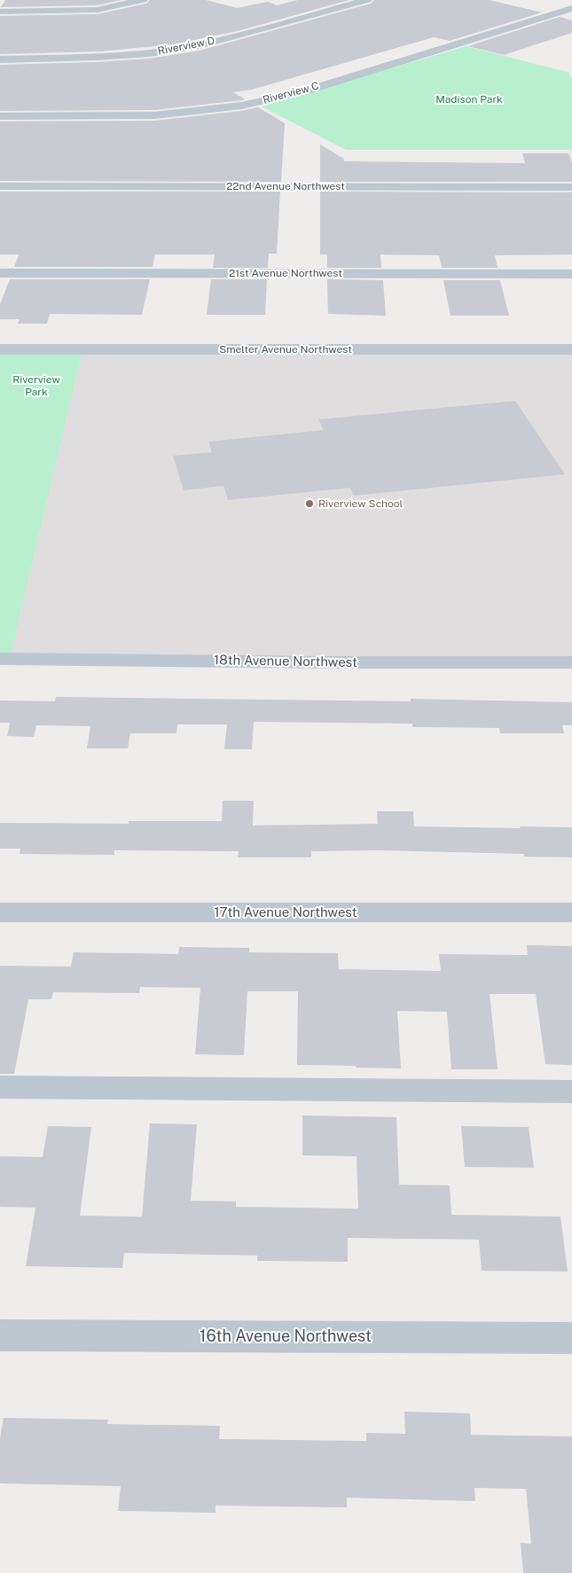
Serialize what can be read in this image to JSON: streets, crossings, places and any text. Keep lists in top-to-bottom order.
{
  "streets": {
    "street": [
      "Riverview D",
      "Riverview C",
      "22nd Avenue Northwest",
      "21st Avenue Northwest",
      "Smelter Avenue Northwest",
      "18th Avenue Northwest",
      "17th Avenue Northwest",
      "16th Avenue Northwest"
    ]
  },
  "parks": ["Madison Park", "Riverview Park"],
  "places": ["Riverview School"]
}
